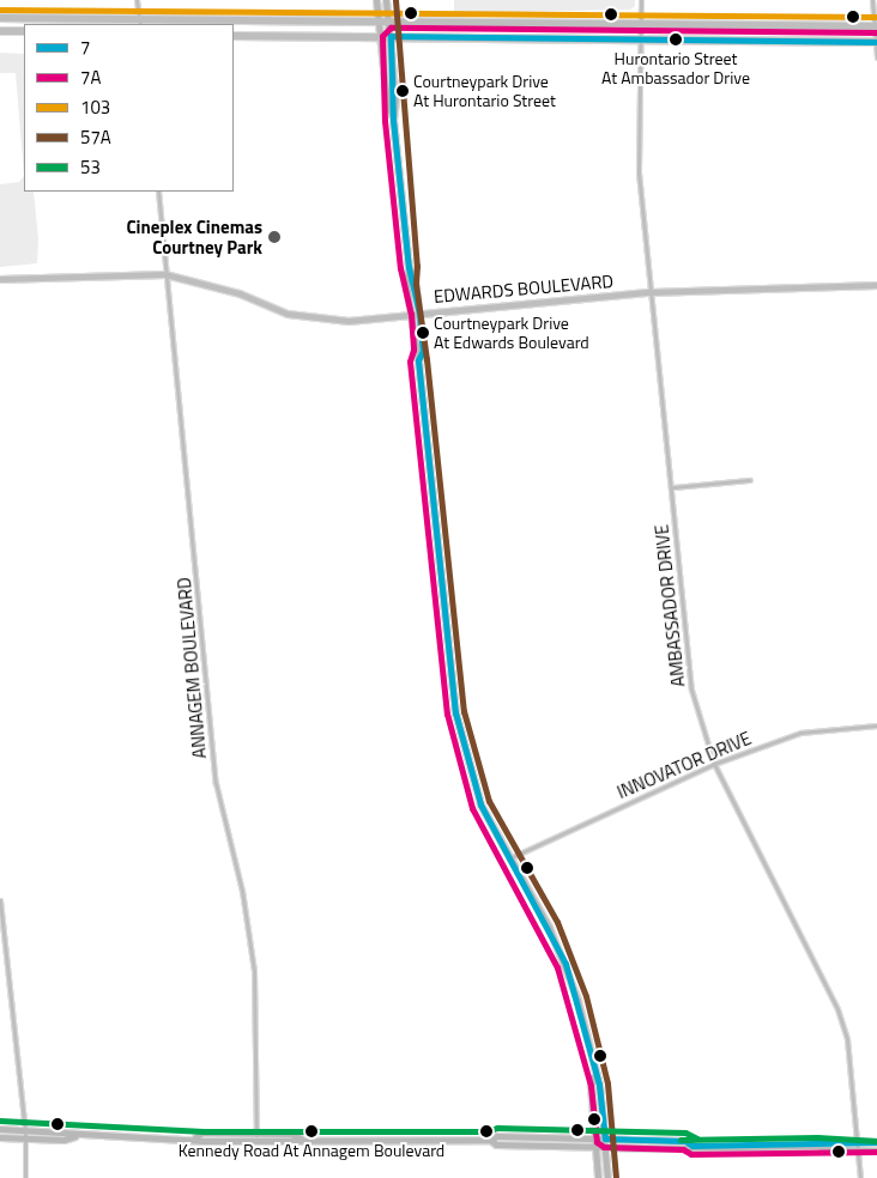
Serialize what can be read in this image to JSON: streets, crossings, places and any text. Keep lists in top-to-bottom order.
{
  "streets": {
    "street": [
      "EDWARDS BOULEVARD",
      "AMBASSADOR DRIVE",
      "ANNAGEM BOULEVARD",
      "INNOVATOR DRIVE"
    ]
  },
  "crossings": [
    ["EDWARDS BOULEVARD", "AMBASSADOR DRIVE"],
    ["EDWARDS BOULEVARD", "ANNAGEM BOULEVARD"],
    ["AMBASSADOR DRIVE", "INNOVATOR DRIVE"]
  ],
  "places": [
    "Hurontario Street At Ambassador Drive",
    "Courtneypark Drive At Hurontario Street",
    "Cineplex Cinemas Courtney Park",
    "Courtneypark Drive At Edwards Boulevard",
    "Kennedy Road At Annagem Boulevard"
  ],
  "lines": [
    "transit line 57A",
    "transit line 103",
    "transit line 7A",
    "transit line 7",
    "transit line 53"
  ],
  "legend": [
    "7",
    "7A",
    "103",
    "57A",
    "53"
  ]
}
